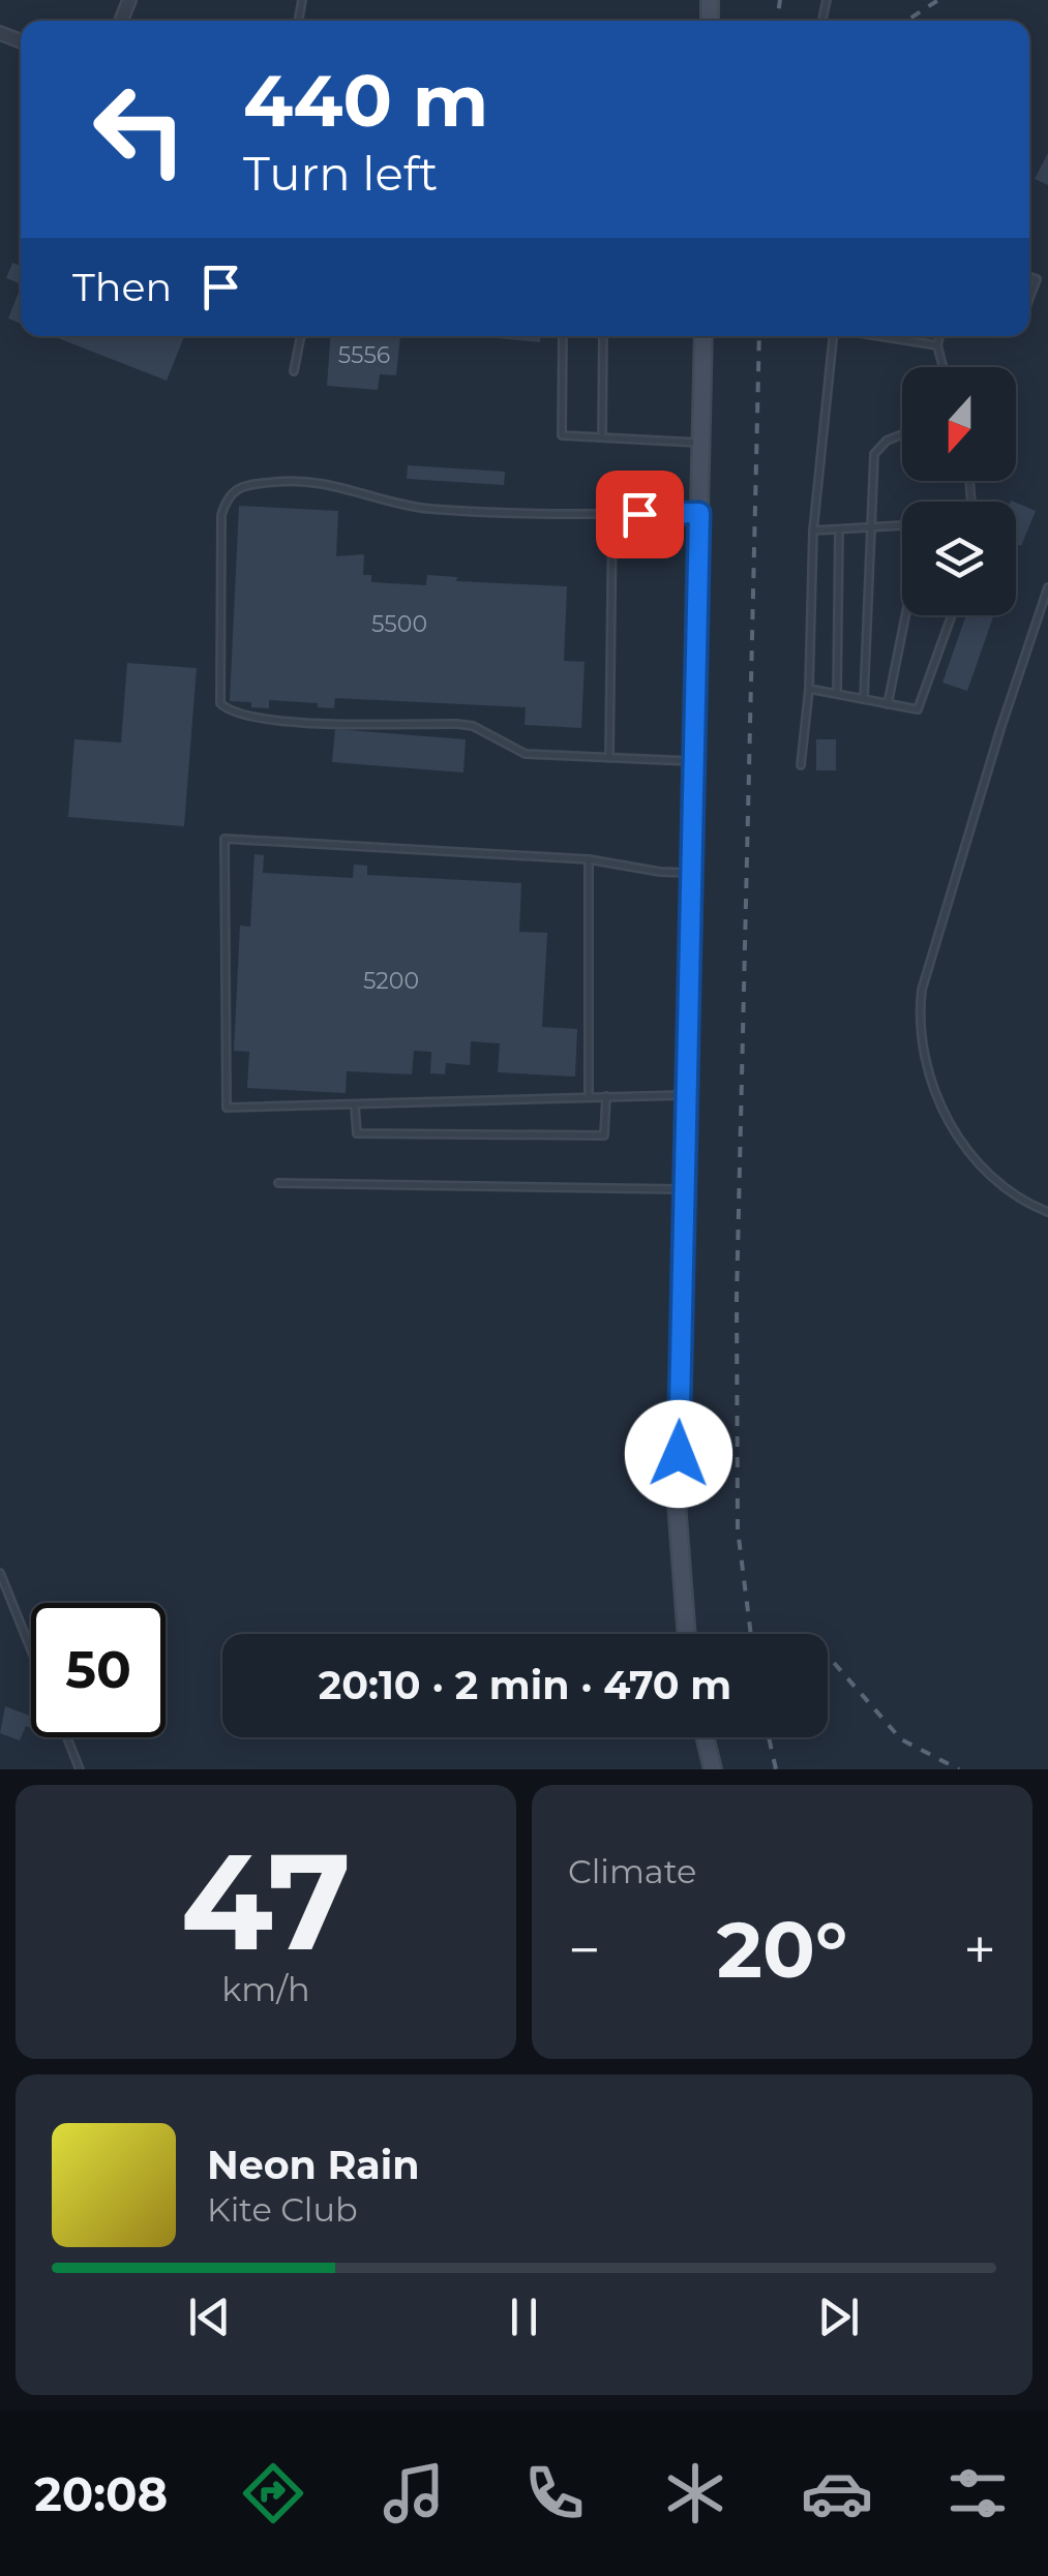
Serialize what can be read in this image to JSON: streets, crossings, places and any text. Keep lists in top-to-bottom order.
{
  "house_numbers": ["5556", "5500", "5200"],
  "north": "bottom",
  "page": {
    "turn": ["440 m", "Turn left"],
    "then": "Then",
    "limit": "50",
    "trip": "20:10 · 2 min · 470 m",
    "tile": [
      ["47", "km/h"],
      "Climate"
    ],
    "heat": ["−", "20°", "+"],
    "song": ["Neon Rain", "Kite Club"],
    "tabs": "20:08"
  }
}
